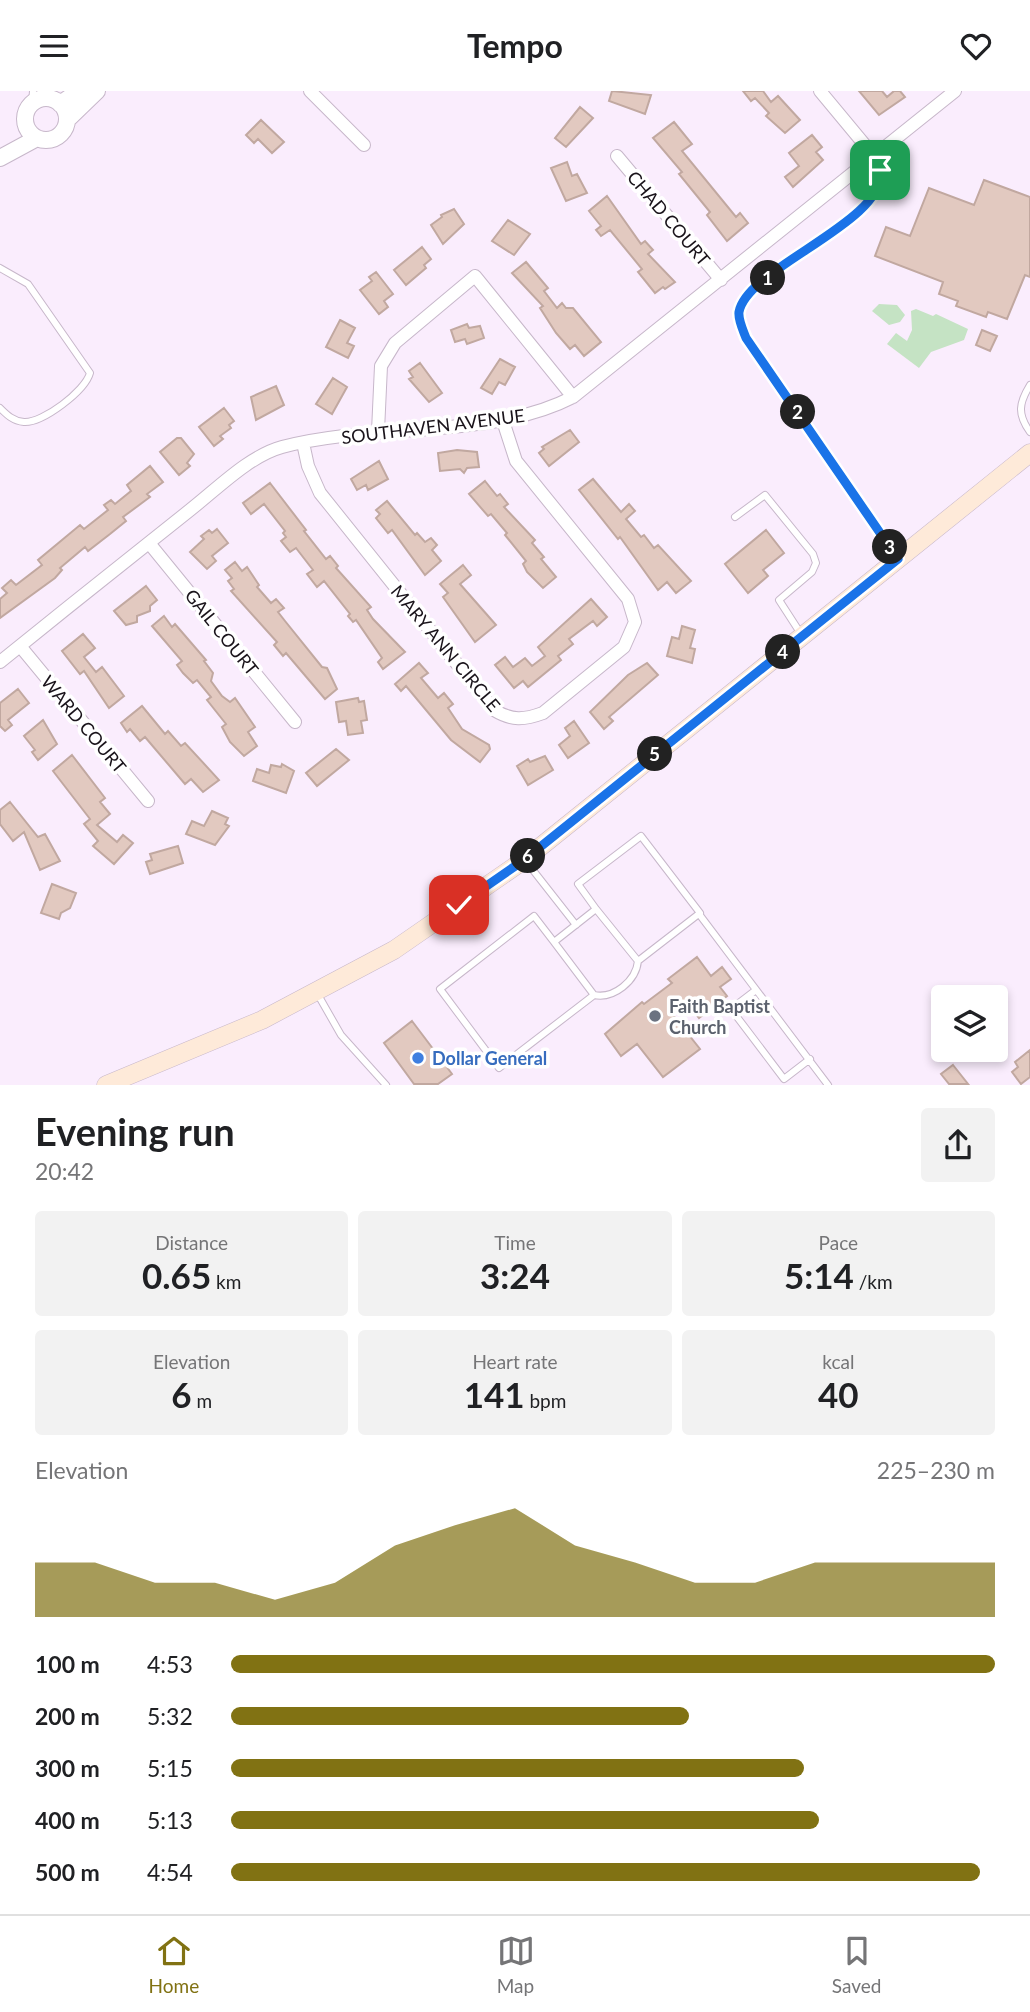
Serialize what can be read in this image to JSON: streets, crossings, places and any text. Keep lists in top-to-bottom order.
{
  "streets": {
    "street": [
      "CHAD COURT",
      "SOUTHAVEN AVENUE",
      "GAIL COURT",
      "MARY ANN CIRCLE",
      "WARD COURT"
    ]
  },
  "crossings": [
    ["CHAD COURT", "SOUTHAVEN AVENUE"],
    ["SOUTHAVEN AVENUE", "GAIL COURT"],
    ["SOUTHAVEN AVENUE", "MARY ANN CIRCLE"],
    ["SOUTHAVEN AVENUE", "WARD COURT"]
  ],
  "places": ["Faith Baptist Church", "Dollar General"],
  "page": {
    "header": "Tempo",
    "pins": [
      "1",
      "2",
      "3",
      "4",
      "5",
      "6"
    ],
    "heading": ["Evening run", "20:42"],
    "stats": [
      ["Distance", "0.65 km"],
      ["Time", "3:24"],
      ["Pace", "5:14 /km"],
      ["Elevation", "6 m"],
      ["Heart rate", "141 bpm"],
      ["kcal", "40"]
    ],
    "chart": ["Elevation", "225–230 m"],
    "list": [
      {
        "name": "100 m",
        "note": "4:53"
      },
      {
        "name": "200 m",
        "note": "5:32"
      },
      {
        "name": "300 m",
        "note": "5:15"
      },
      {
        "name": "400 m",
        "note": "5:13"
      },
      {
        "name": "500 m",
        "note": "4:54"
      }
    ],
    "tabs": ["Home", "Map", "Saved"]
  }
}
